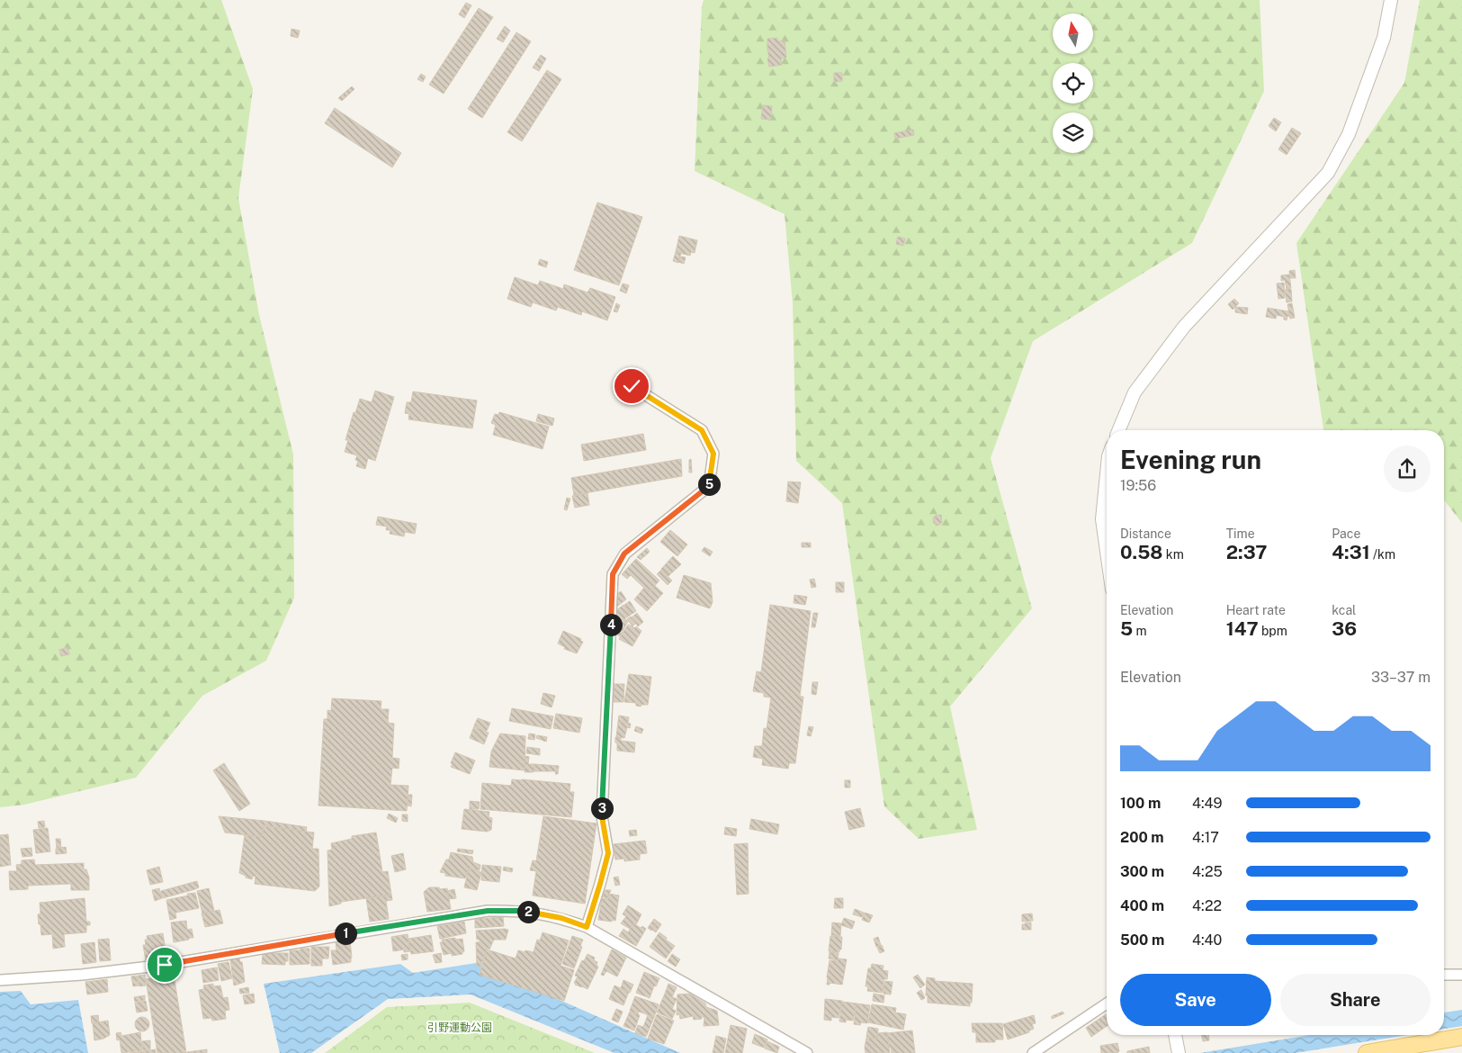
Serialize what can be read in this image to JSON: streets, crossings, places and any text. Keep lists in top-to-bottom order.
{
  "parks": ["引野運動公園"],
  "north": "top",
  "page": {
    "heading": ["Evening run", "19:56"],
    "pins": [
      "5",
      "4",
      "3",
      "2",
      "1"
    ],
    "stats": [
      ["Distance", "0.58 km"],
      ["Time", "2:37"],
      ["Pace", "4:31 /km"],
      ["Elevation", "5 m"],
      ["Heart rate", "147 bpm"],
      ["kcal", "36"]
    ],
    "chart": ["Elevation", "33–37 m"],
    "list": [
      {
        "name": "100 m",
        "note": "4:49"
      },
      {
        "name": "200 m",
        "note": "4:17"
      },
      {
        "name": "300 m",
        "note": "4:25"
      },
      {
        "name": "400 m",
        "note": "4:22"
      },
      {
        "name": "500 m",
        "note": "4:40"
      }
    ],
    "buttons": ["Save", "Share"]
  }
}
